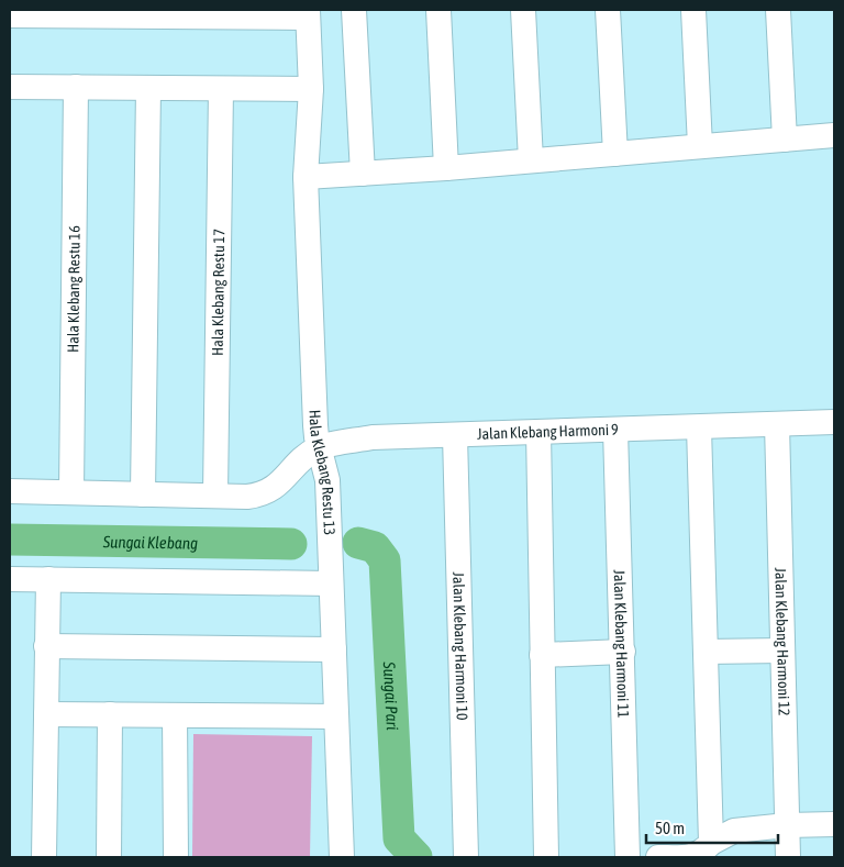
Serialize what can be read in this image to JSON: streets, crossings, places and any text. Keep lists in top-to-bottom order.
{
  "streets": {
    "street": [
      "Hala Klebang Restu 16",
      "Hala Klebang Restu 17",
      "Jalan Klebang Harmoni 9",
      "Hala Klebang Restu 13",
      "Jalan Klebang Harmoni 12",
      "Jalan Klebang Harmoni 11",
      "Jalan Klebang Harmoni 10"
    ]
  },
  "crossings": [
    ["Jalan Klebang Harmoni 9", "Hala Klebang Restu 13"],
    ["Jalan Klebang Harmoni 9", "Jalan Klebang Harmoni 12"],
    ["Jalan Klebang Harmoni 9", "Jalan Klebang Harmoni 11"],
    ["Jalan Klebang Harmoni 9", "Jalan Klebang Harmoni 10"]
  ],
  "water": ["Sungai Klebang", "Sungai Pari"],
  "scale_bar": "50 m"
}
